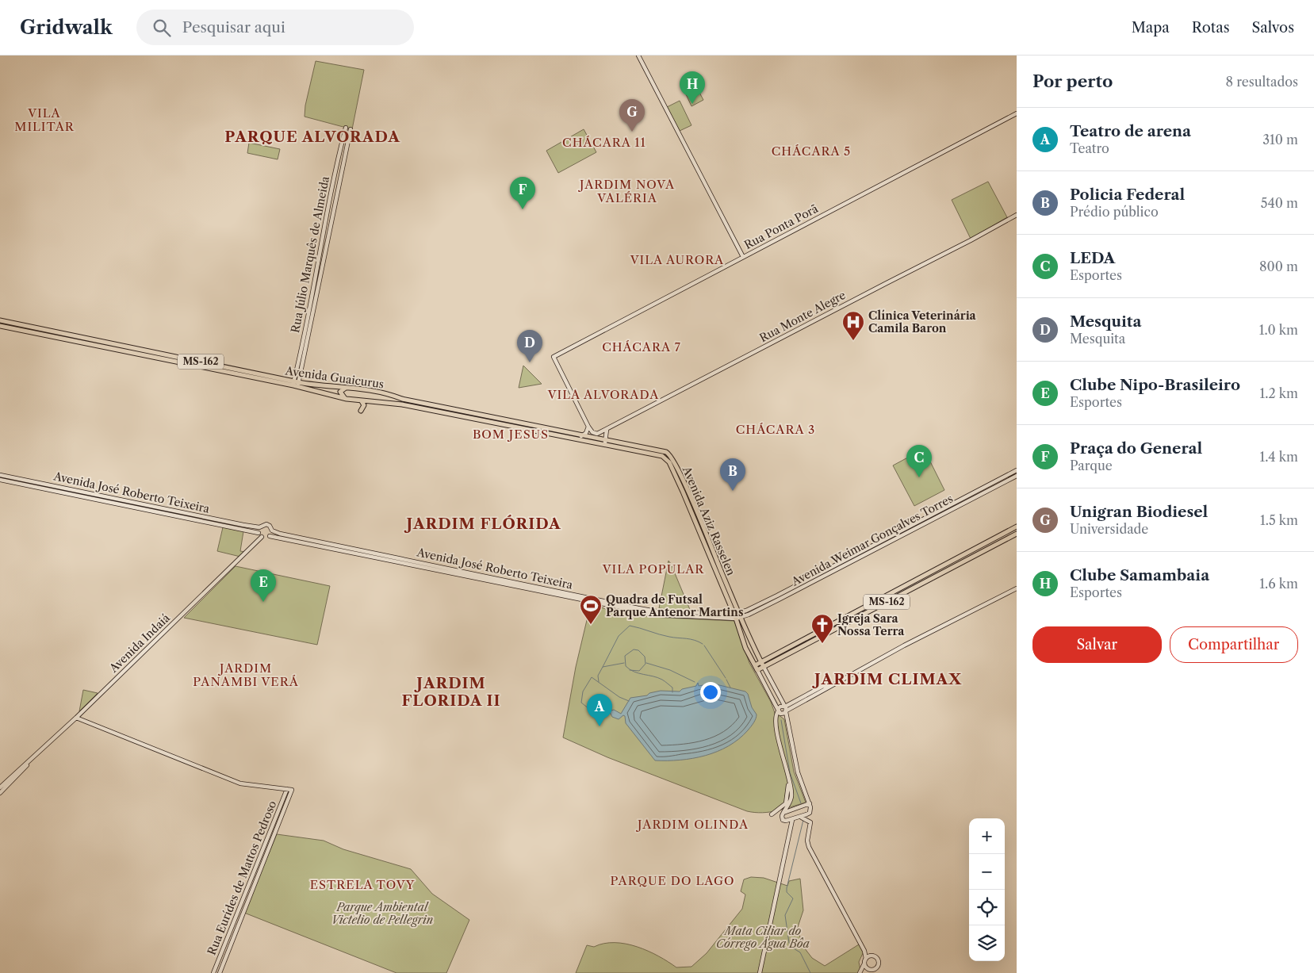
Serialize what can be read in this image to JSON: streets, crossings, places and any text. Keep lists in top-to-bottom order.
{
  "streets": {
    "main road": ["MS-162", "Avenida Guaicurus", "Avenida Aziz Rasselen"],
    "street": [
      "Rua Ponta Porã",
      "Rua Júlio Marquês de Almeida",
      "Rua Monte Alegre",
      "Avenida José Roberto Teixeira",
      "Avenida Weimar Gonçalves Torres",
      "Avenida Indaiá",
      "Rua Eurídes de Mattos Pedroso"
    ]
  },
  "crossings": [
    ["Rua Júlio Marquês de Almeida", "Avenida Guaicurus"],
    ["MS-162", "Avenida Aziz Rasselen"],
    ["Avenida Guaicurus", "Avenida Aziz Rasselen"],
    ["Avenida José Roberto Teixeira", "Avenida Aziz Rasselen"],
    ["Avenida José Roberto Teixeira", "Avenida Weimar Gonçalves Torres"],
    ["Avenida José Roberto Teixeira", "Avenida Indaiá"],
    ["Avenida Aziz Rasselen", "Avenida Weimar Gonçalves Torres"]
  ],
  "districts": [
    "VILA MILITAR",
    "PARQUE ALVORADA",
    "CHÁCARA 11",
    "CHÁCARA 5",
    "JARDIM NOVA VALÉRIA",
    "VILA AURORA",
    "CHÁCARA 7",
    "VILA ALVORADA",
    "CHÁCARA 3",
    "BOM JESUS",
    "JARDIM FLÓRIDA",
    "VILA POPULAR",
    "JARDIM PANAMBI VERÁ",
    "JARDIM CLIMAX",
    "JARDIM FLORIDA II",
    "JARDIM OLINDA",
    "PARQUE DO LAGO",
    "ESTRELA TOVY"
  ],
  "parks": ["Parque Ambiental Victelio de Pellegrin", "Mata Ciliar do Córrego Água Bôa"],
  "places": {
    "hospital": ["Clínica Veterinária Camila Baron"],
    "sports": ["Quadra de Futsal Parque Antenor Martins"],
    "church": ["Igreja Sara Nossa Terra"]
  },
  "page": {
    "header": "Gridwalk",
    "search": "Pesquisar aqui",
    "nav": ["Mapa", "Rotas", "Salvos"],
    "heading": ["Por perto", "8 resultados"],
    "pins": [
      "H",
      "G",
      "F",
      "D",
      "C",
      "B",
      "E",
      "A"
    ],
    "list": [
      {
        "mark": "A",
        "name": "Teatro de arena",
        "note": "Teatro",
        "value": "310 m"
      },
      {
        "mark": "B",
        "name": "Policia Federal",
        "note": "Prédio público",
        "value": "540 m"
      },
      {
        "mark": "C",
        "name": "LEDA",
        "note": "Esportes",
        "value": "800 m"
      },
      {
        "mark": "D",
        "name": "Mesquita",
        "note": "Mesquita",
        "value": "1.0 km"
      },
      {
        "mark": "E",
        "name": "Clube Nipo-Brasileiro",
        "note": "Esportes",
        "value": "1.2 km"
      },
      {
        "mark": "F",
        "name": "Praça do General",
        "note": "Parque",
        "value": "1.4 km"
      },
      {
        "mark": "G",
        "name": "Unigran Biodiesel",
        "note": "Universidade",
        "value": "1.5 km"
      },
      {
        "mark": "H",
        "name": "Clube Samambaia",
        "note": "Esportes",
        "value": "1.6 km"
      }
    ],
    "buttons": ["Salvar", "Compartilhar"],
    "map_buttons": ["+", "−"]
  }
}
